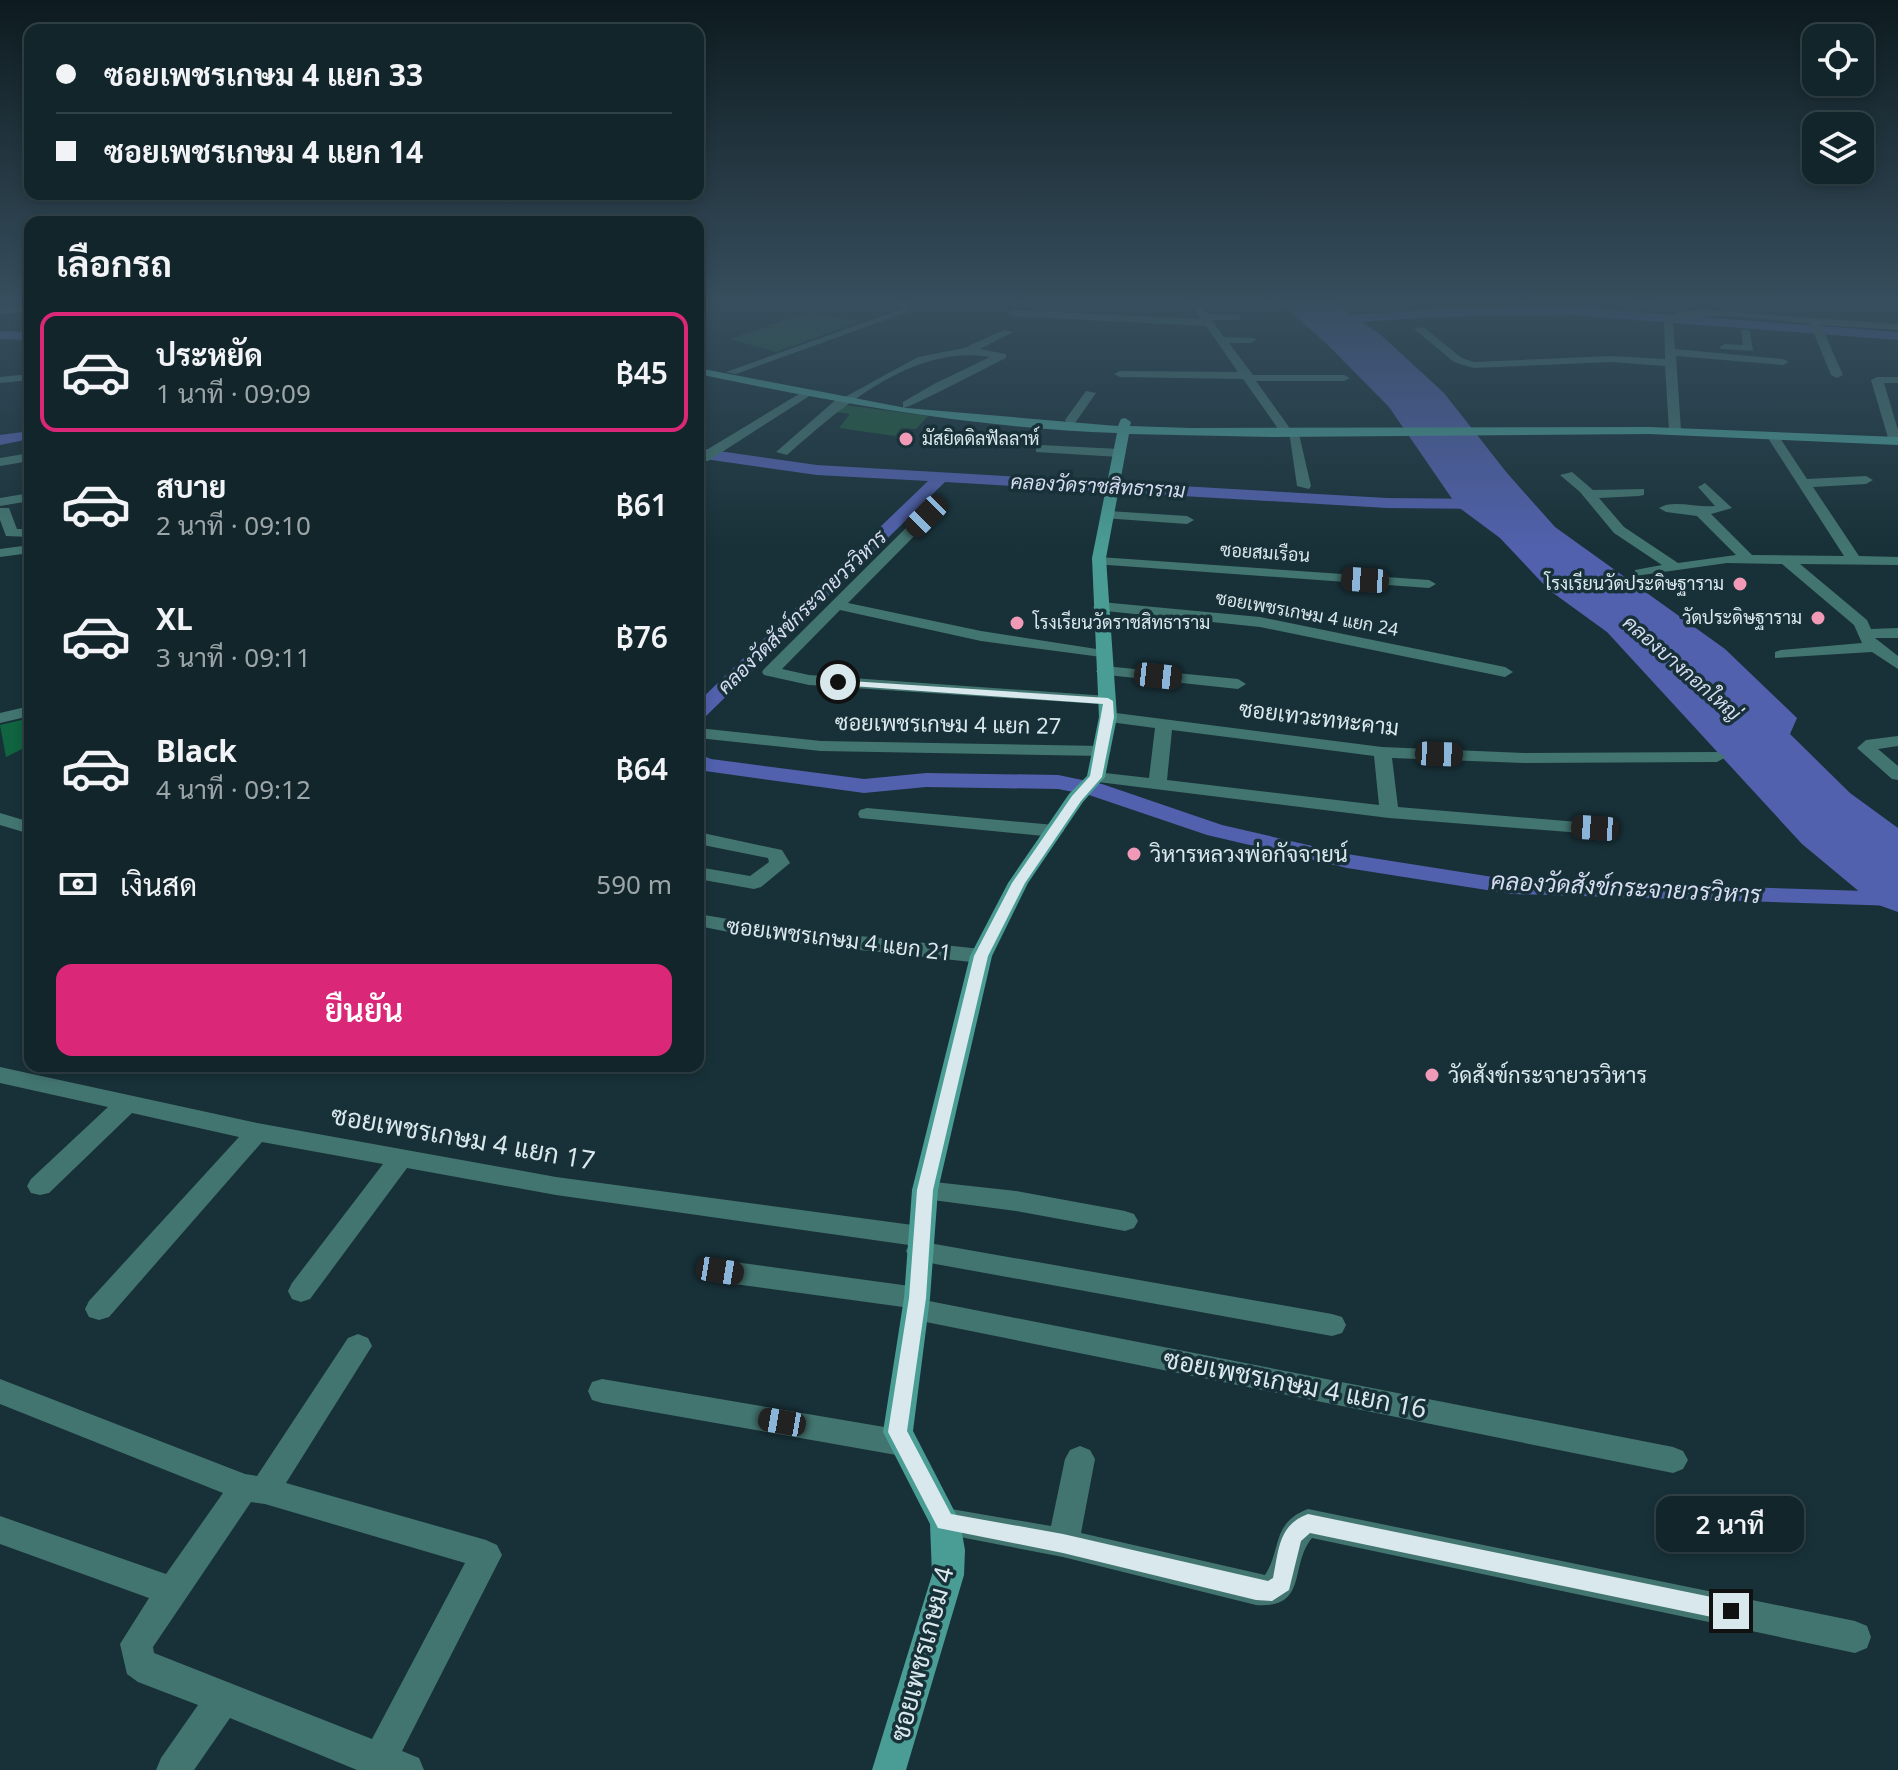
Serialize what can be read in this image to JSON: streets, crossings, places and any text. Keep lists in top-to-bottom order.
{
  "streets": {
    "main road": ["ซอยเพชรเกษม 4"],
    "street": [
      "ซอยสมเรือน",
      "ซอยเพชรเกษม 4 แยก 24",
      "ซอยเทวะทหะคาม",
      "ซอยเพชรเกษม 4 แยก 27",
      "ซอยเพชรเกษม 4 แยก 21",
      "ซอยเพชรเกษม 4 แยก 17",
      "ซอยเพชรเกษม 4 แยก 16"
    ]
  },
  "crossings": [
    ["ซอยสมเรือน", "ซอยเพชรเกษม 4"],
    ["ซอยเพชรเกษม 4 แยก 24", "ซอยเพชรเกษม 4"],
    ["ซอยเทวะทหะคาม", "ซอยเพชรเกษม 4"],
    ["ซอยเพชรเกษม 4 แยก 27", "ซอยเพชรเกษม 4"],
    ["ซอยเพชรเกษม 4 แยก 21", "ซอยเพชรเกษม 4"],
    ["ซอยเพชรเกษม 4 แยก 17", "ซอยเพชรเกษม 4"],
    ["ซอยเพชรเกษม 4 แยก 16", "ซอยเพชรเกษม 4"]
  ],
  "water": ["คลองวัดราชสิทธาราม", "คลองวัดสังข์กระจายวรวิหาร", "คลองบางกอกใหญ่"],
  "places": [
    "มัสยิดดิลฟัลลาห์",
    "โรงเรียนวัดประดิษฐาราม",
    "วัดประดิษฐาราม",
    "โรงเรียนวัดราชสิทธาราม",
    "วิหารหลวงพ่อกัจจายน์",
    "วัดสังข์กระจายวรวิหาร"
  ],
  "page": {
    "banner": ["ซอยเพชรเกษม 4 แยก 33", "ซอยเพชรเกษม 4 แยก 14"],
    "heading": "เลือกรถ",
    "list": [
      {
        "name": "ประหยัด",
        "note": "1 นาที · 09:09",
        "value": "฿45"
      },
      {
        "name": "สบาย",
        "note": "2 นาที · 09:10",
        "value": "฿61"
      },
      {
        "name": "XL",
        "note": "3 นาที · 09:11",
        "value": "฿76"
      },
      {
        "name": "Black",
        "note": "4 นาที · 09:12",
        "value": "฿64"
      }
    ],
    "pay": ["เงินสด", "590 m"],
    "buttons": "ยืนยัน",
    "bubble": "2 นาที"
  }
}
